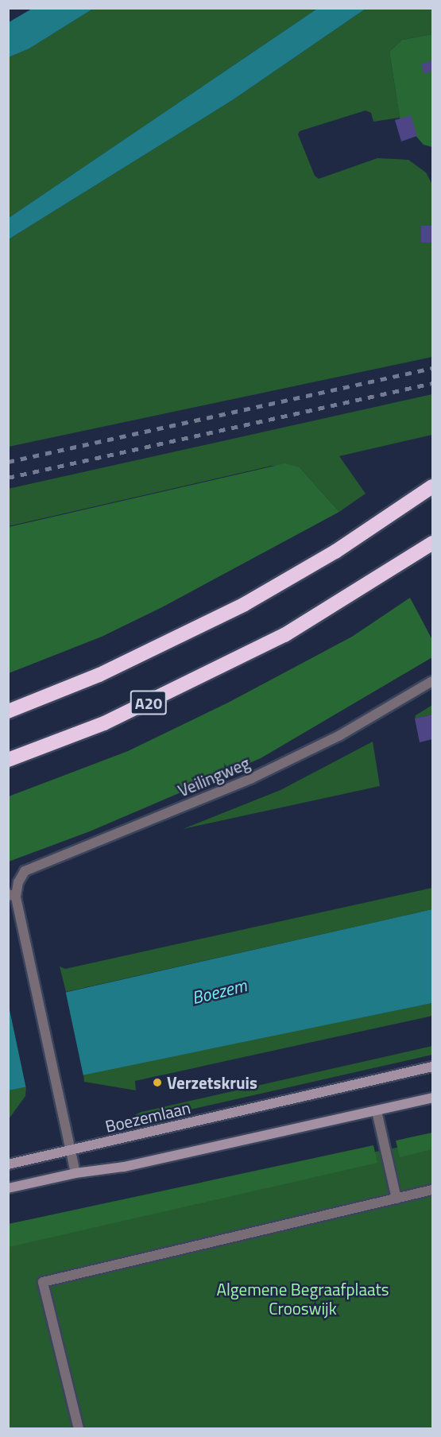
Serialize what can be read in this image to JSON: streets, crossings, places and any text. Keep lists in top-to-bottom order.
{
  "streets": {
    "highway": ["A20"],
    "main road": ["Boezemlaan"],
    "street": ["Veilingweg"]
  },
  "crossings": [
    ["Veilingweg", "Boezemlaan"]
  ],
  "water": ["Boezem"],
  "parks": ["Algemene Begraafplaats Crooswijk"],
  "places": ["Verzetskruis"]
}
